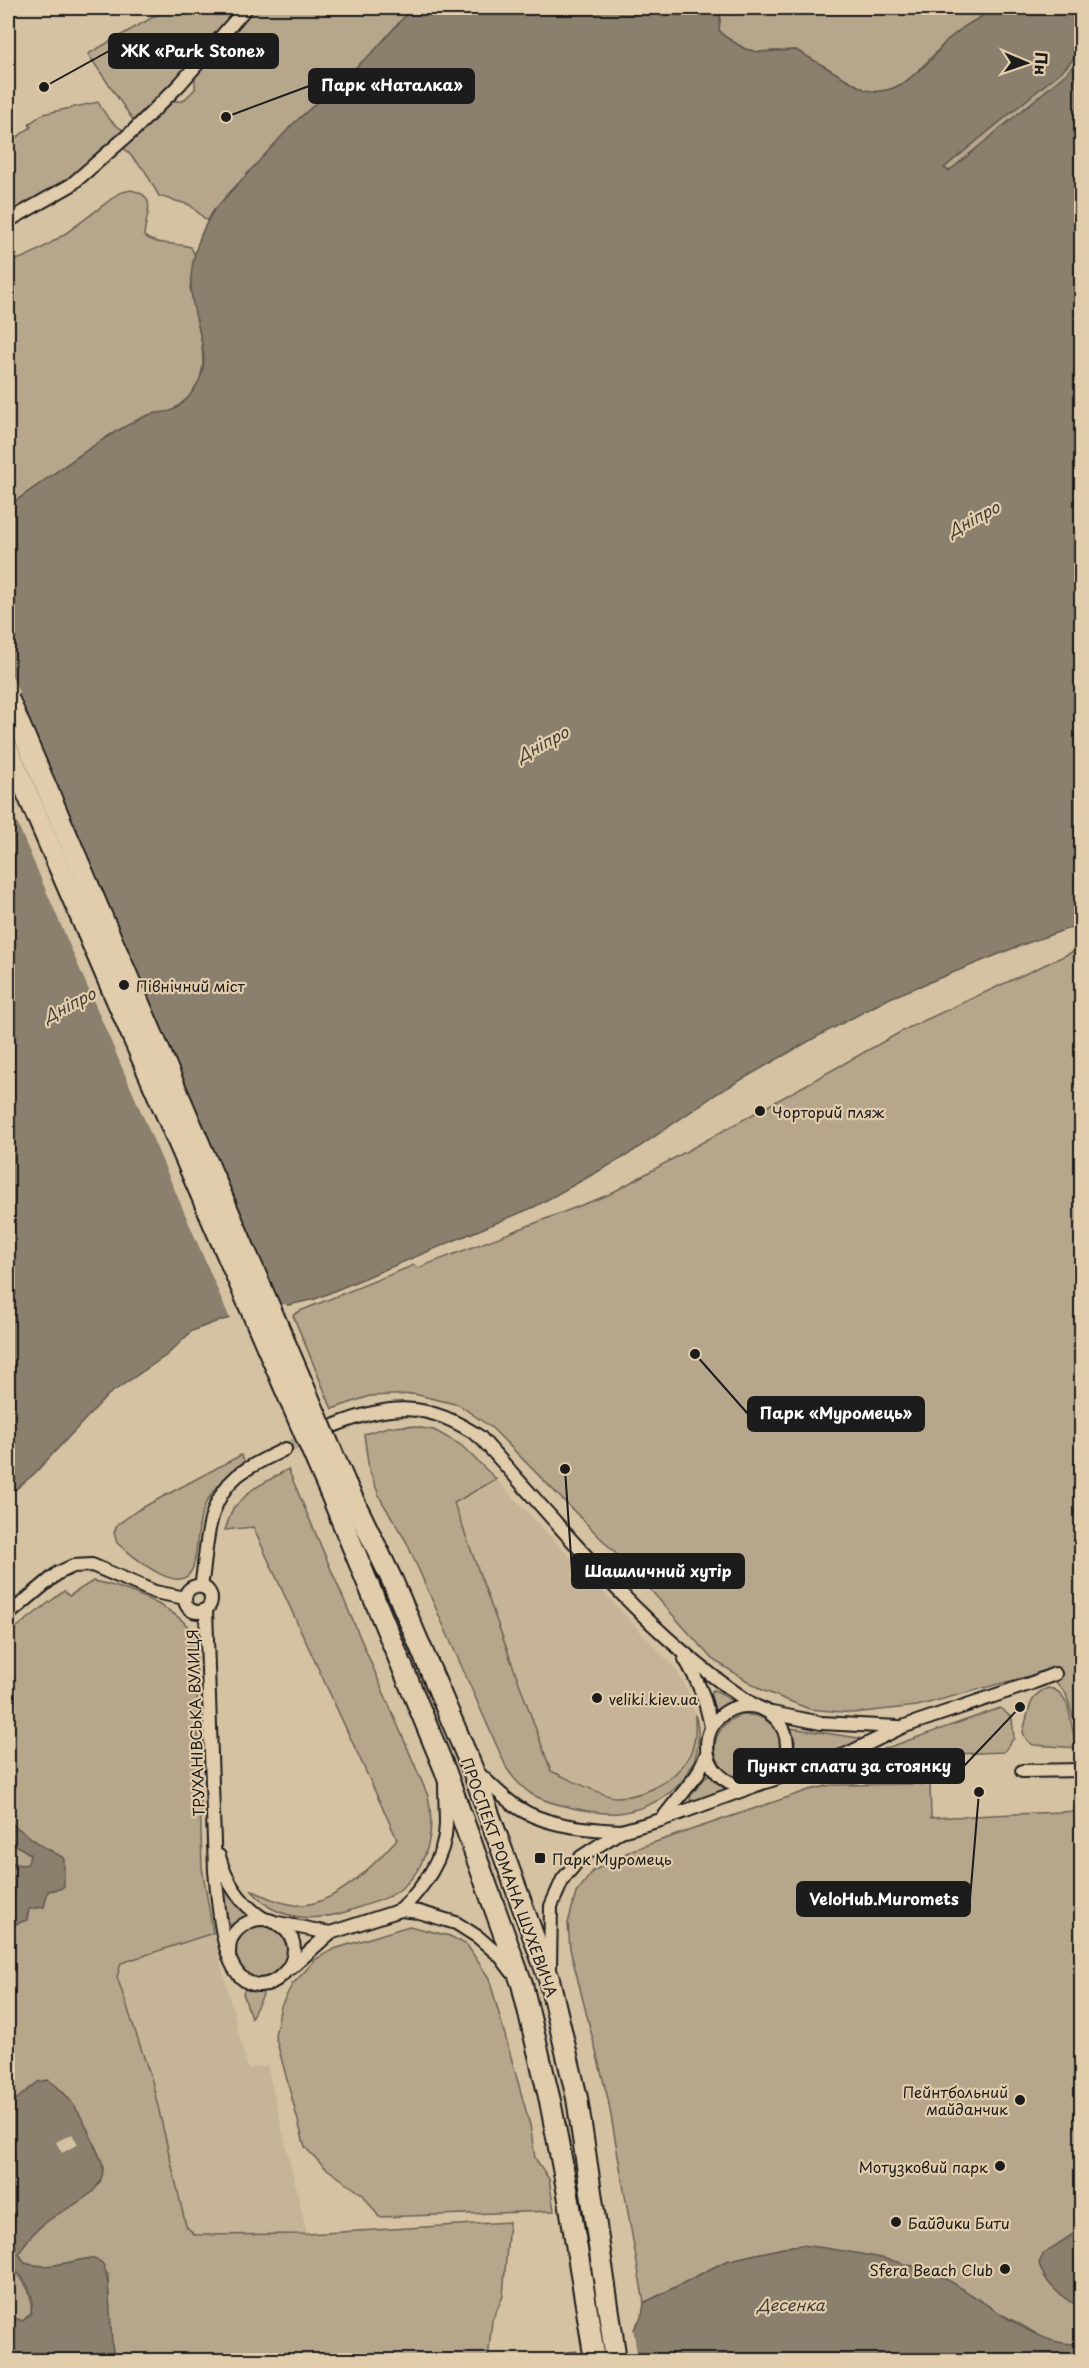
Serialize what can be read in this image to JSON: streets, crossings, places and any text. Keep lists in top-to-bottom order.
{
  "streets": {
    "main road": ["ПРОСПЕКТ РОМАНА ШУХЕВИЧА"],
    "street": ["ТРУХАНІВСЬКА ВУЛИЦЯ"]
  },
  "crossings": [
    ["ТРУХАНІВСЬКА ВУЛИЦЯ", "ПРОСПЕКТ РОМАНА ШУХЕВИЧА"]
  ],
  "water": ["Дніпро", "Десенка"],
  "places": {
    "other": [
      "ЖК «Park Stone»",
      "Парк «Наталка»",
      "Північний міст",
      "Чорторий пляж",
      "Парк «Муромець»",
      "Шашличний хутір",
      "veliki.kiev.ua",
      "Пункт сплати за стоянку",
      "VeloHub.Muromets",
      "Пейнтбольний майданчик",
      "Мотузковий парк",
      "Байдики Бити",
      "Sfera Beach Club"
    ],
    "transit": ["Парк Муромець"]
  },
  "north": "right"
}
